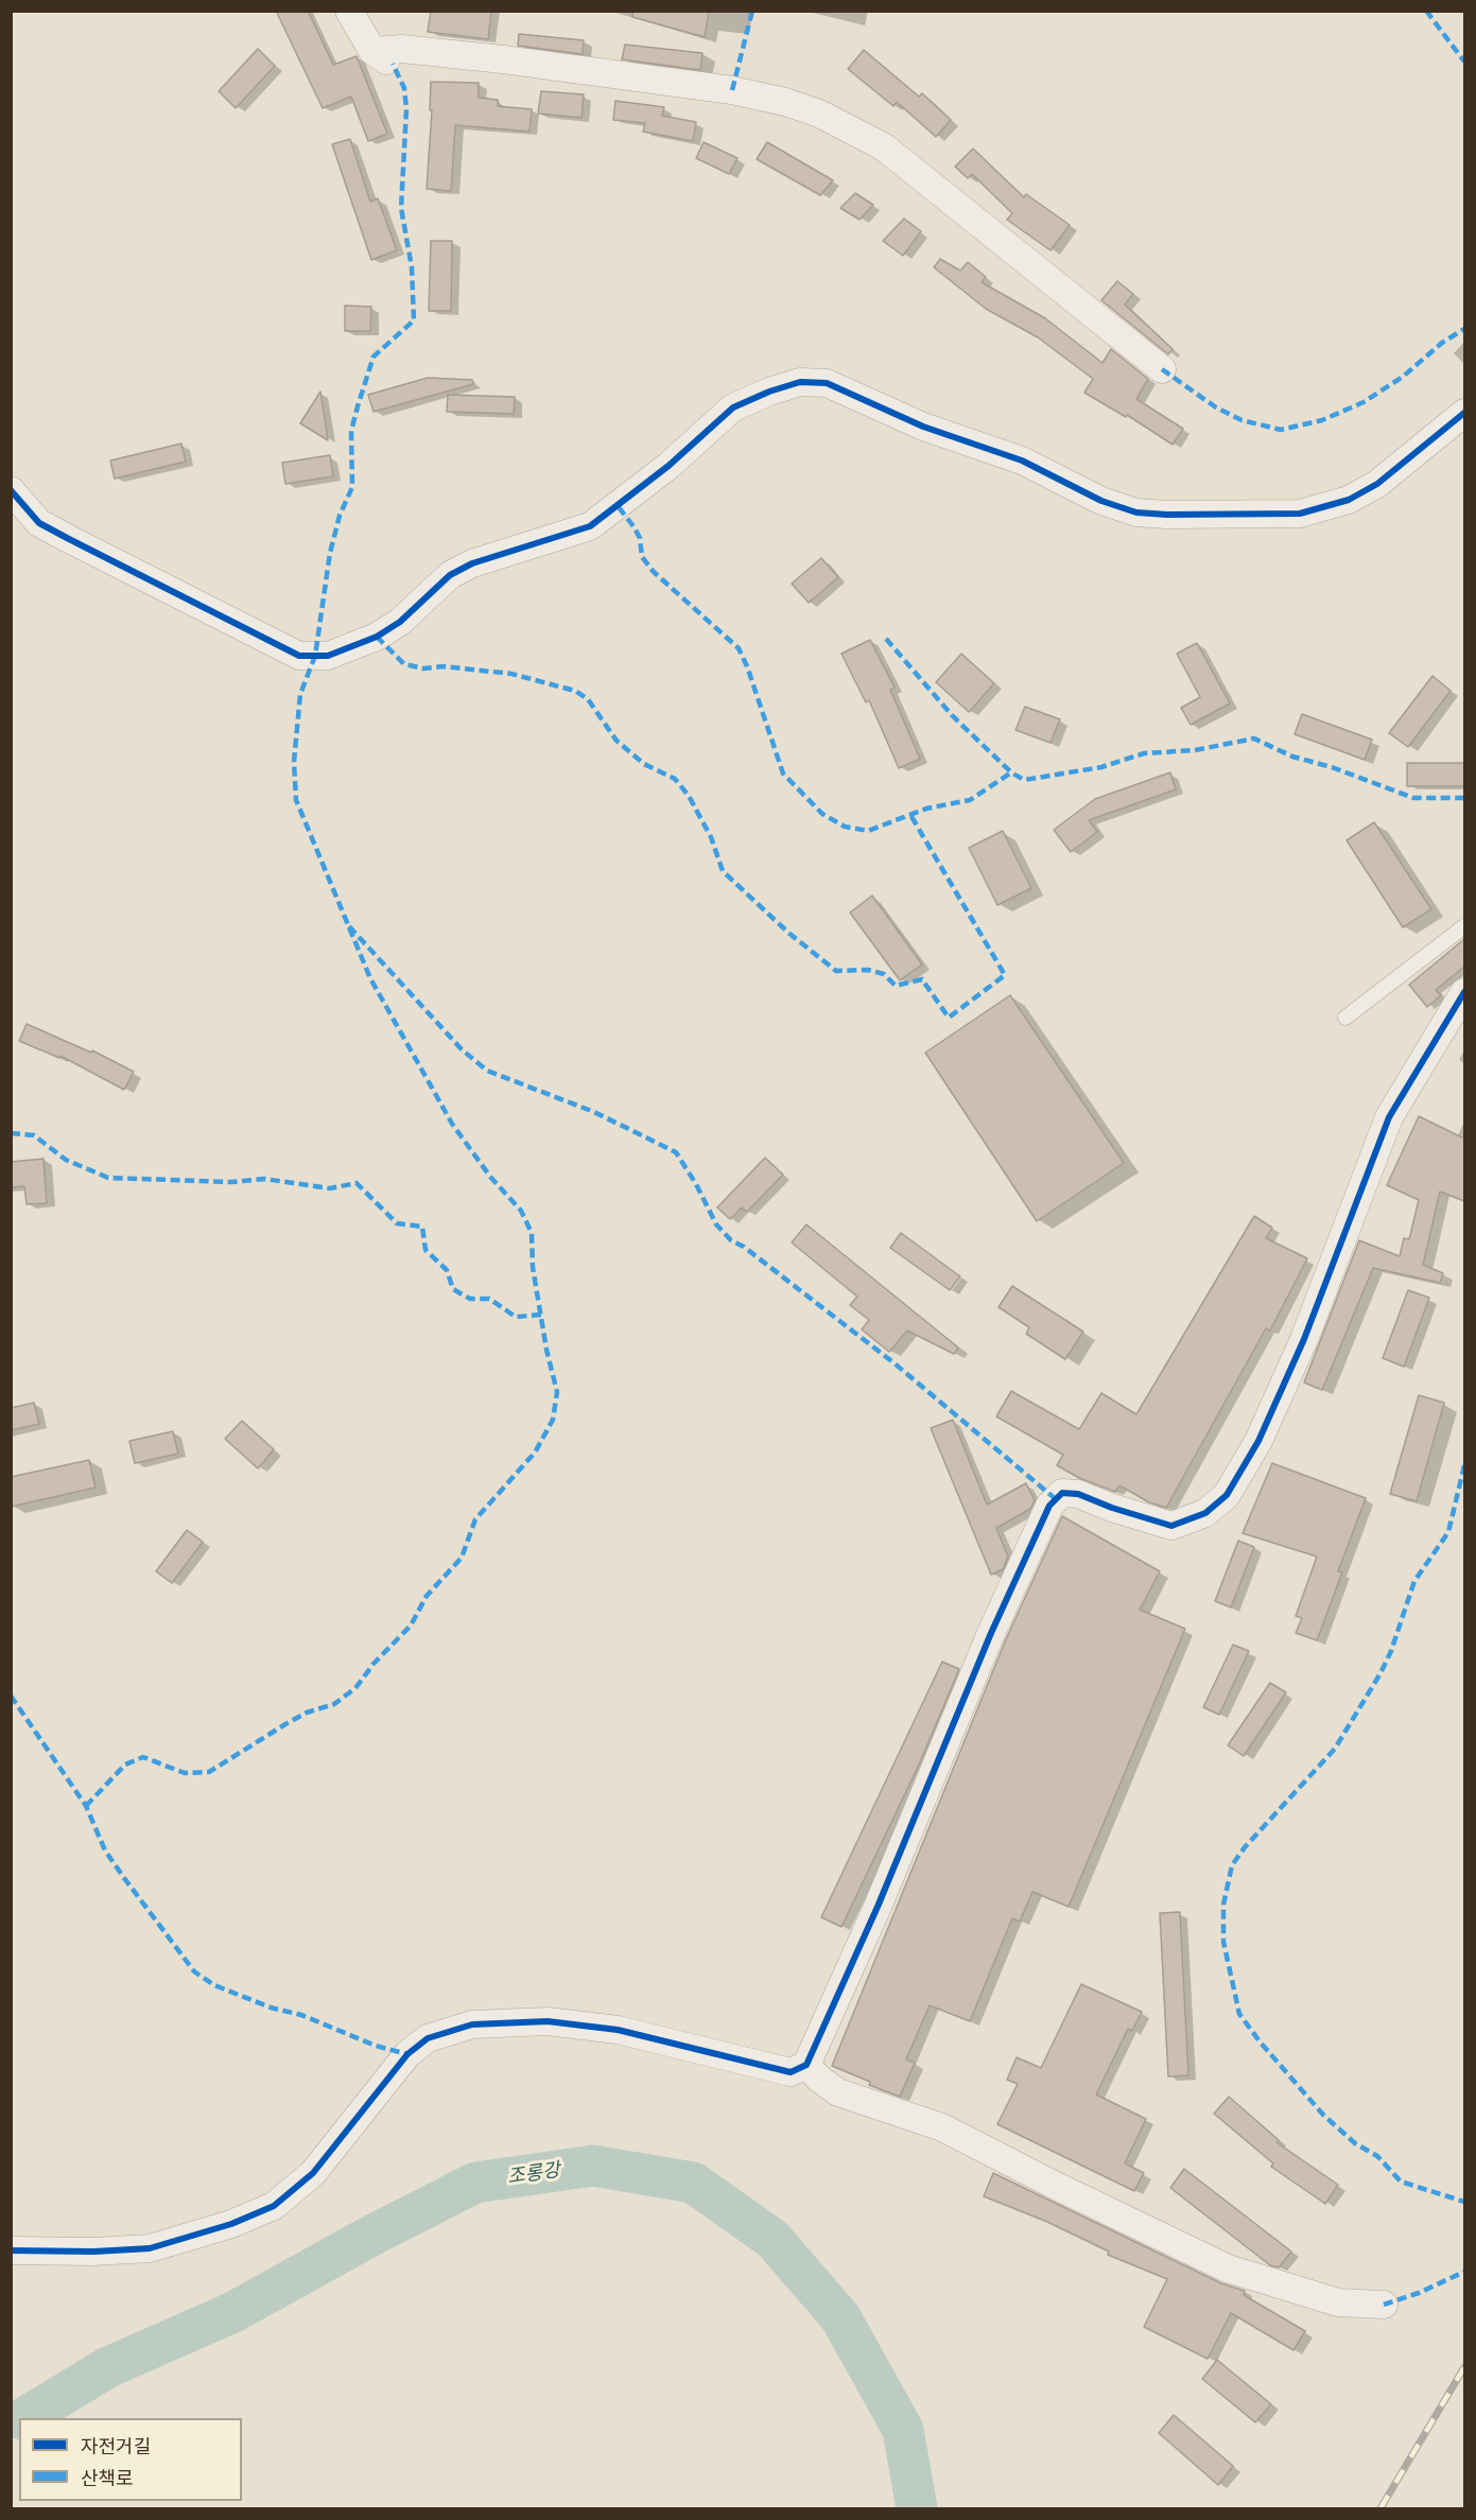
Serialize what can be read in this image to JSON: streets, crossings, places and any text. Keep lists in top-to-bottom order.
{
  "water": ["조롱강"],
  "legend": ["자전거길", "산책로"]
}
